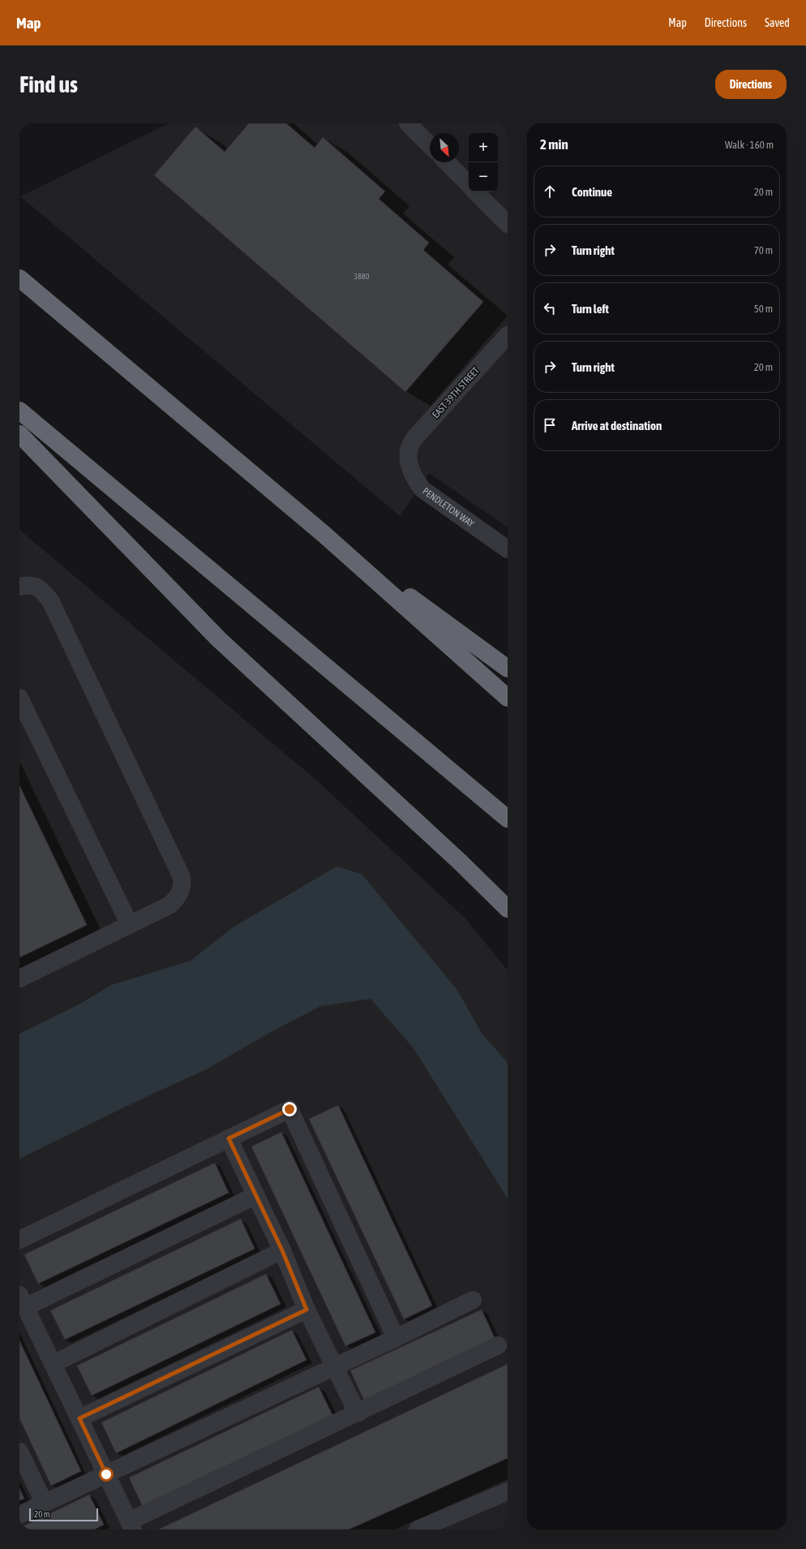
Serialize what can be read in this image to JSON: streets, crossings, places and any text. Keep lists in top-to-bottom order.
{
  "streets": {
    "street": ["EAST 39TH STREET", "PENDLETON WAY"]
  },
  "crossings": [
    ["EAST 39TH STREET", "PENDLETON WAY"]
  ],
  "house_numbers": ["3880"],
  "scale_bar": "20 m",
  "north": "bottom right",
  "page": {
    "header": "Map",
    "nav": ["Map", "Directions", "Saved"],
    "buttons": "Directions",
    "title": "Find us",
    "heading": ["2 min", "Walk · 160 m"],
    "map_buttons": ["+", "−"],
    "list": [
      ["Continue", "20 m"],
      ["Turn right", "70 m"],
      ["Turn left", "50 m"],
      ["Turn right", "20 m"],
      "Arrive at destination"
    ],
    "scale": "20 m"
  }
}
